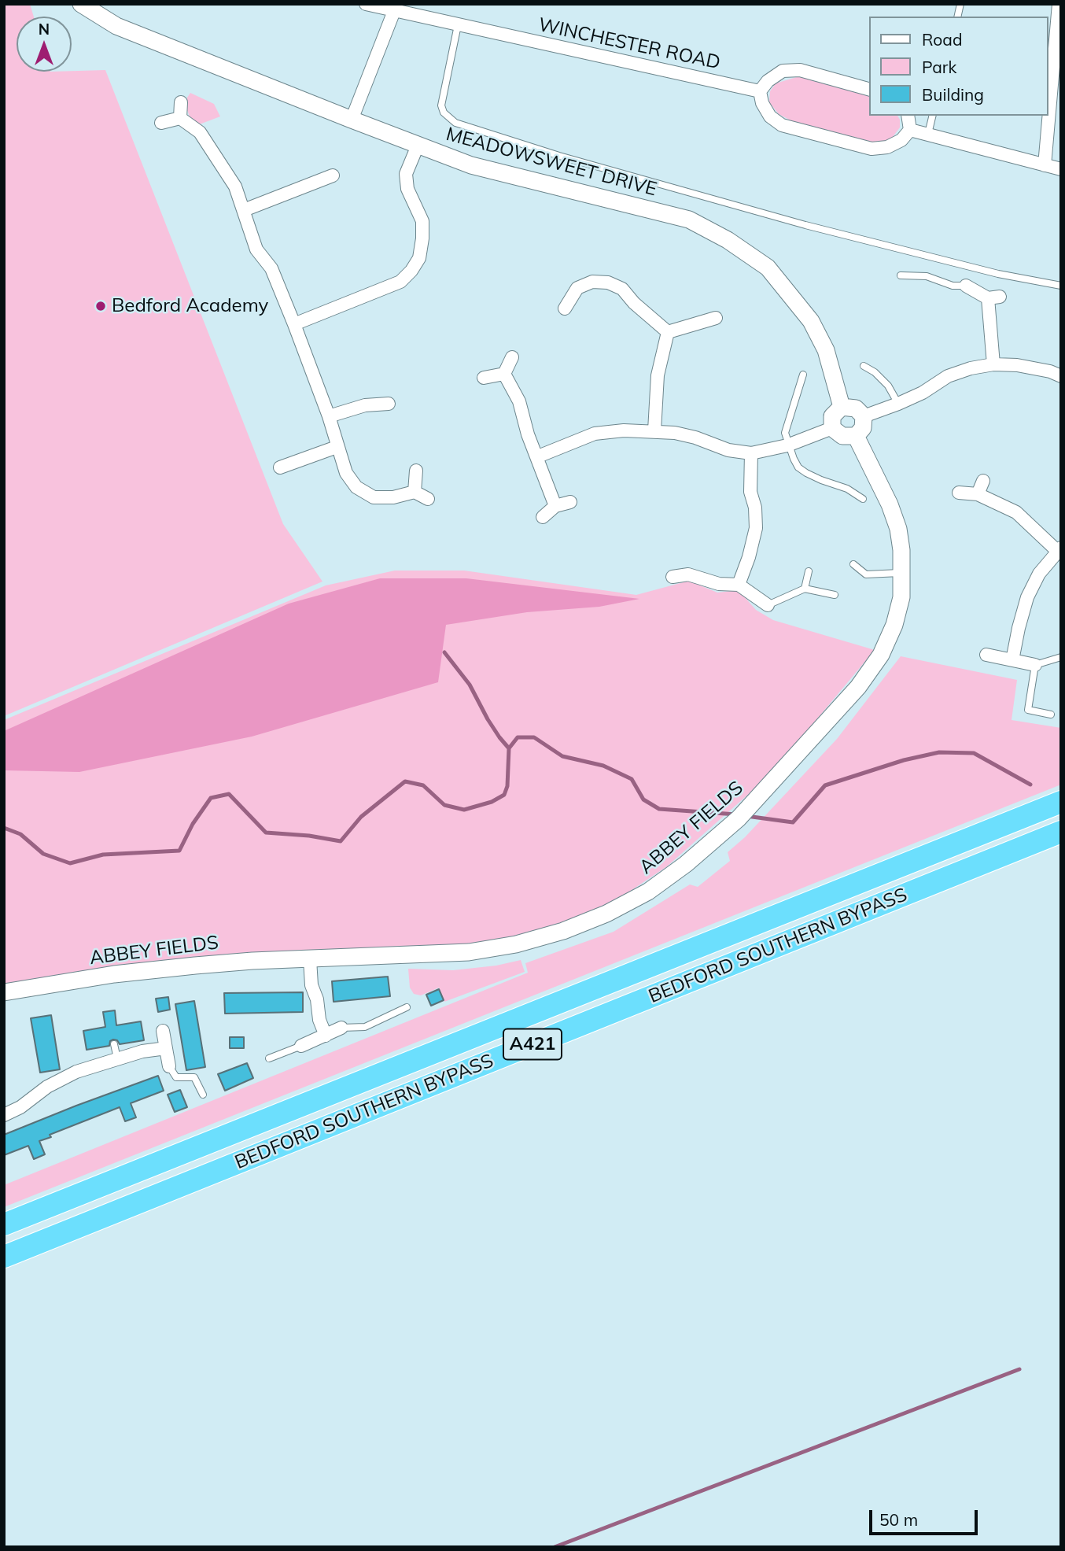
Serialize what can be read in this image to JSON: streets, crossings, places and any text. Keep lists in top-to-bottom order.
{
  "streets": {
    "highway": ["BEDFORD SOUTHERN BYPASS", "A421"],
    "street": ["WINCHESTER ROAD", "MEADOWSWEET DRIVE", "ABBEY FIELDS"]
  },
  "places": ["Bedford Academy"],
  "legend": ["Road", "Park", "Building"],
  "scale_bar": "50 m",
  "north": "top"
}
